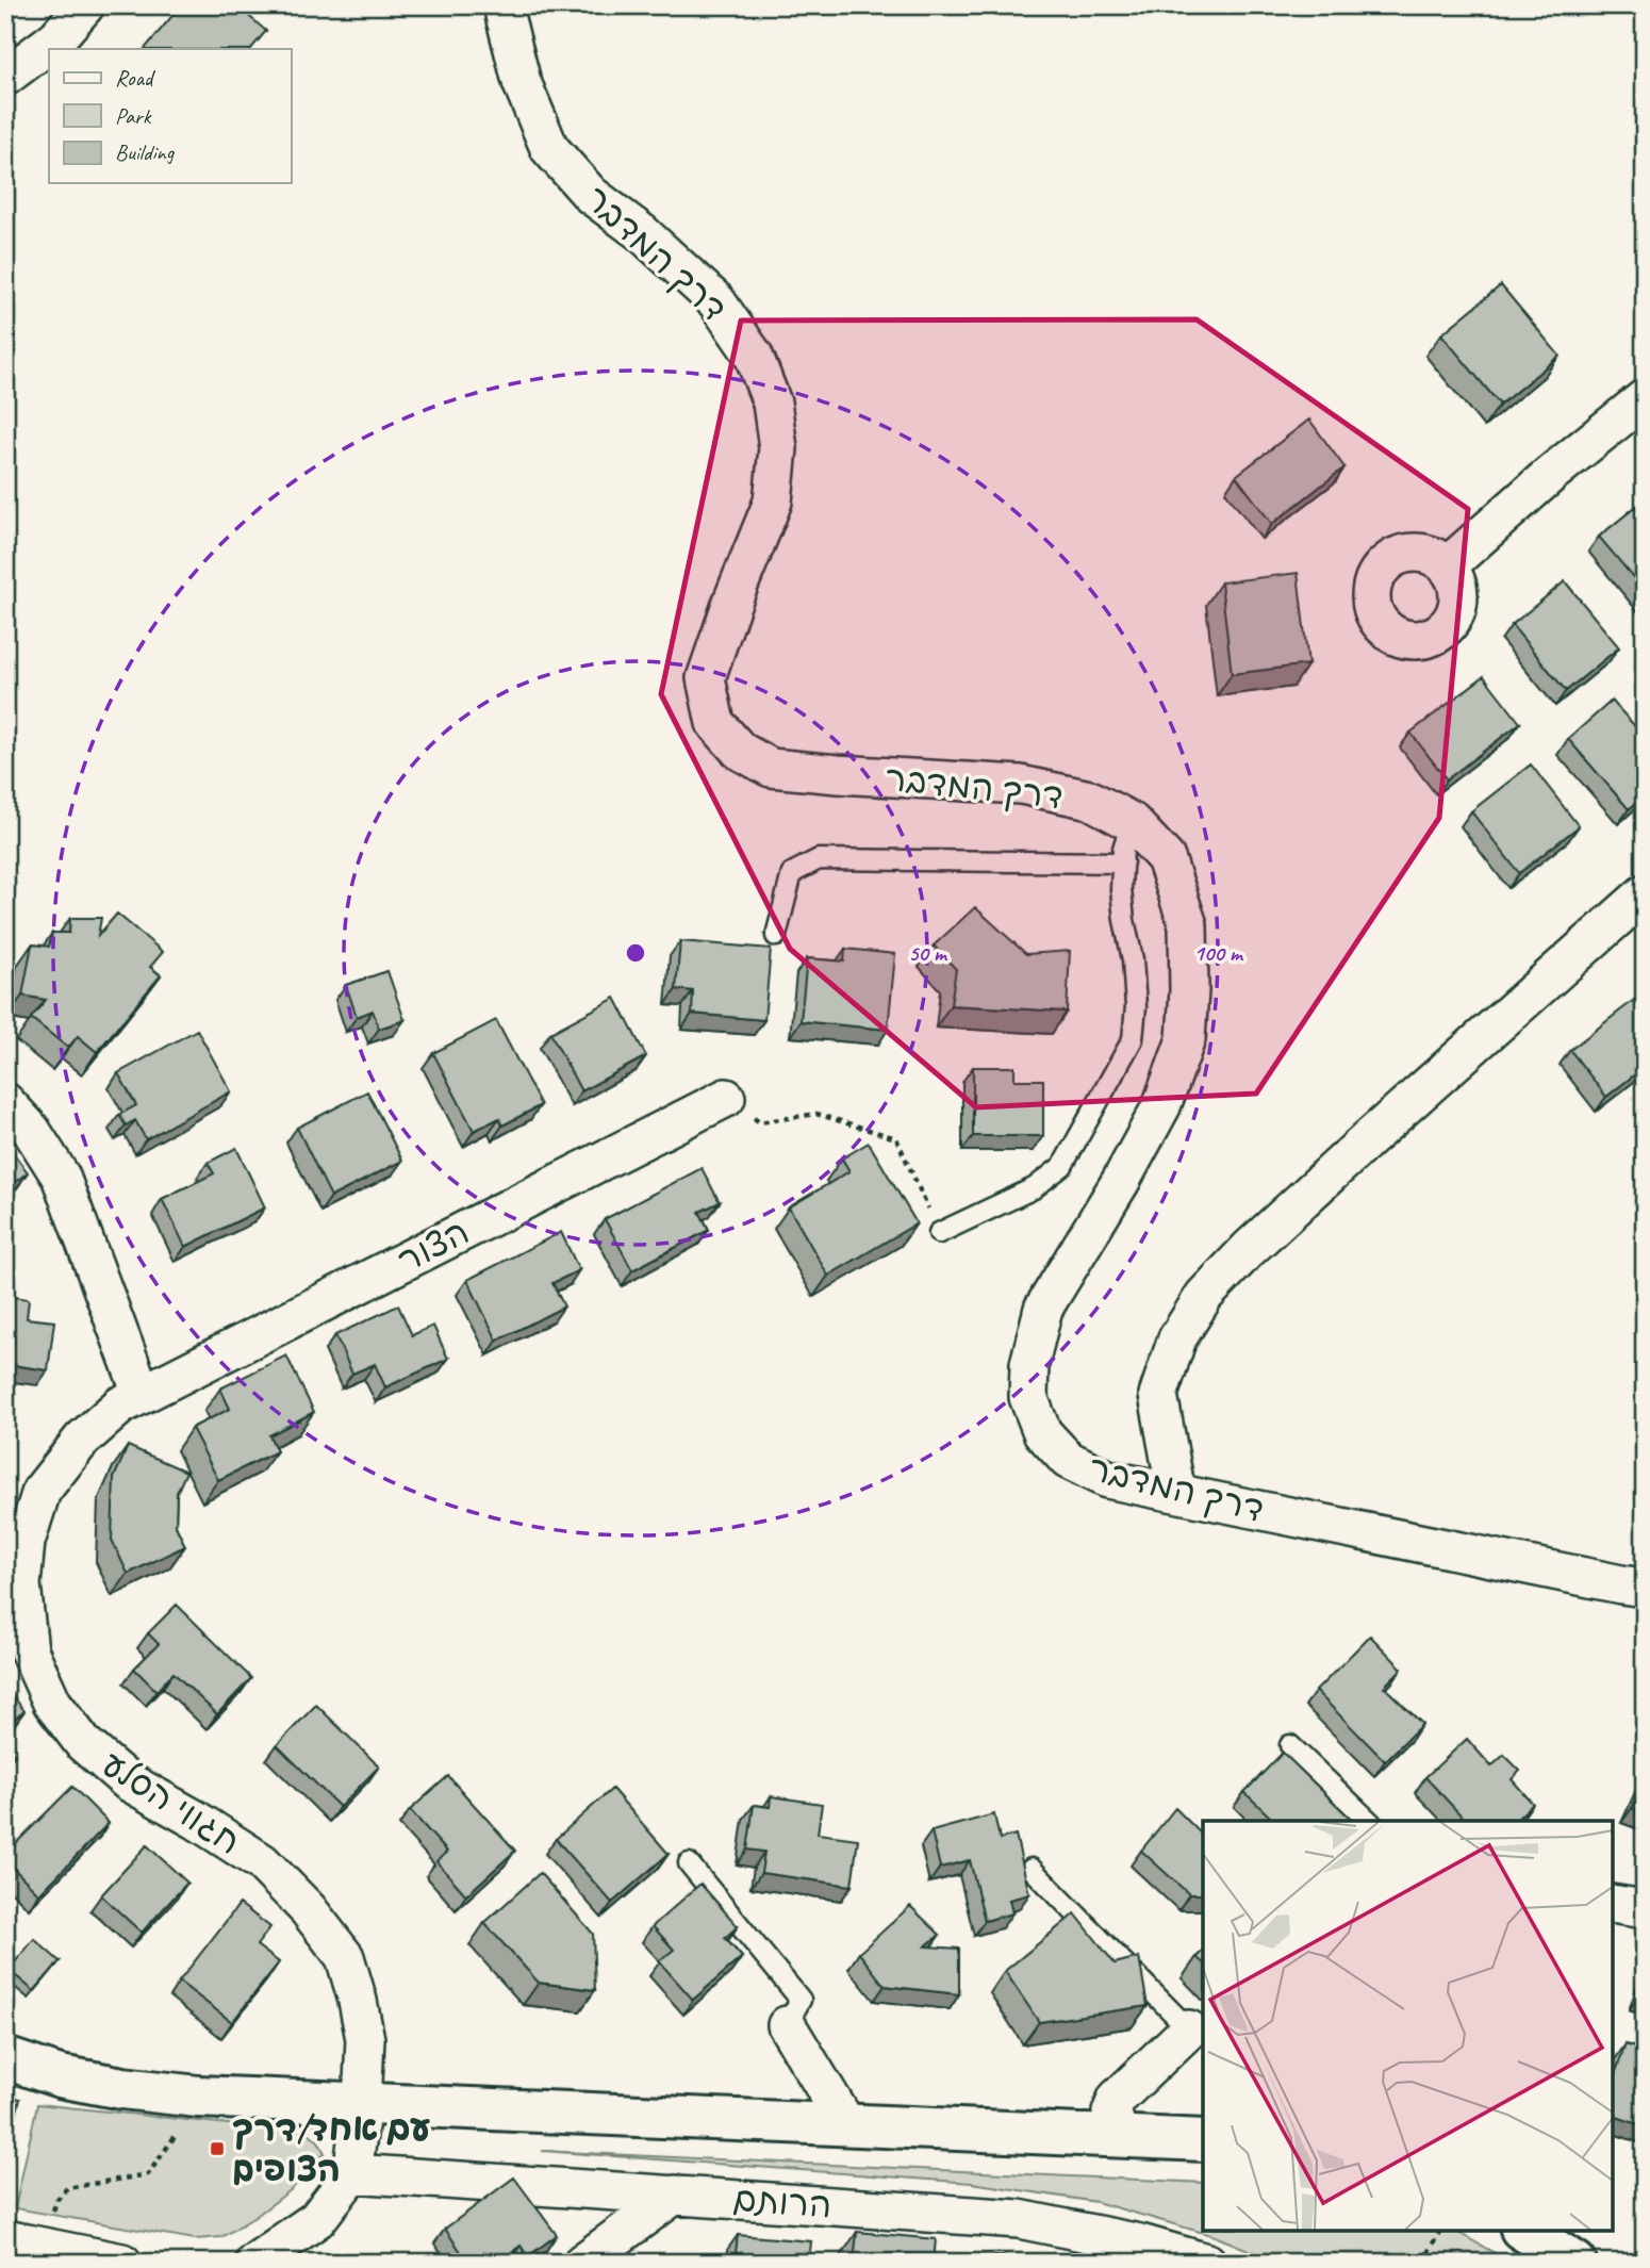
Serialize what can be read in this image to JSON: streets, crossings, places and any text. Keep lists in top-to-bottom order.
{
  "streets": {
    "street": [
      "דרך המדבר",
      "הצור",
      "חגווי הסלע",
      "הרותם"
    ]
  },
  "crossings": [
    ["הצור", "חגווי הסלע"],
    ["חגווי הסלע", "הרותם"]
  ],
  "places": {
    "transit": ["עם אחד/דרך הצופים"]
  },
  "legend": ["Road", "Park", "Building"],
  "rings": ["50 m", "100 m"]
}
